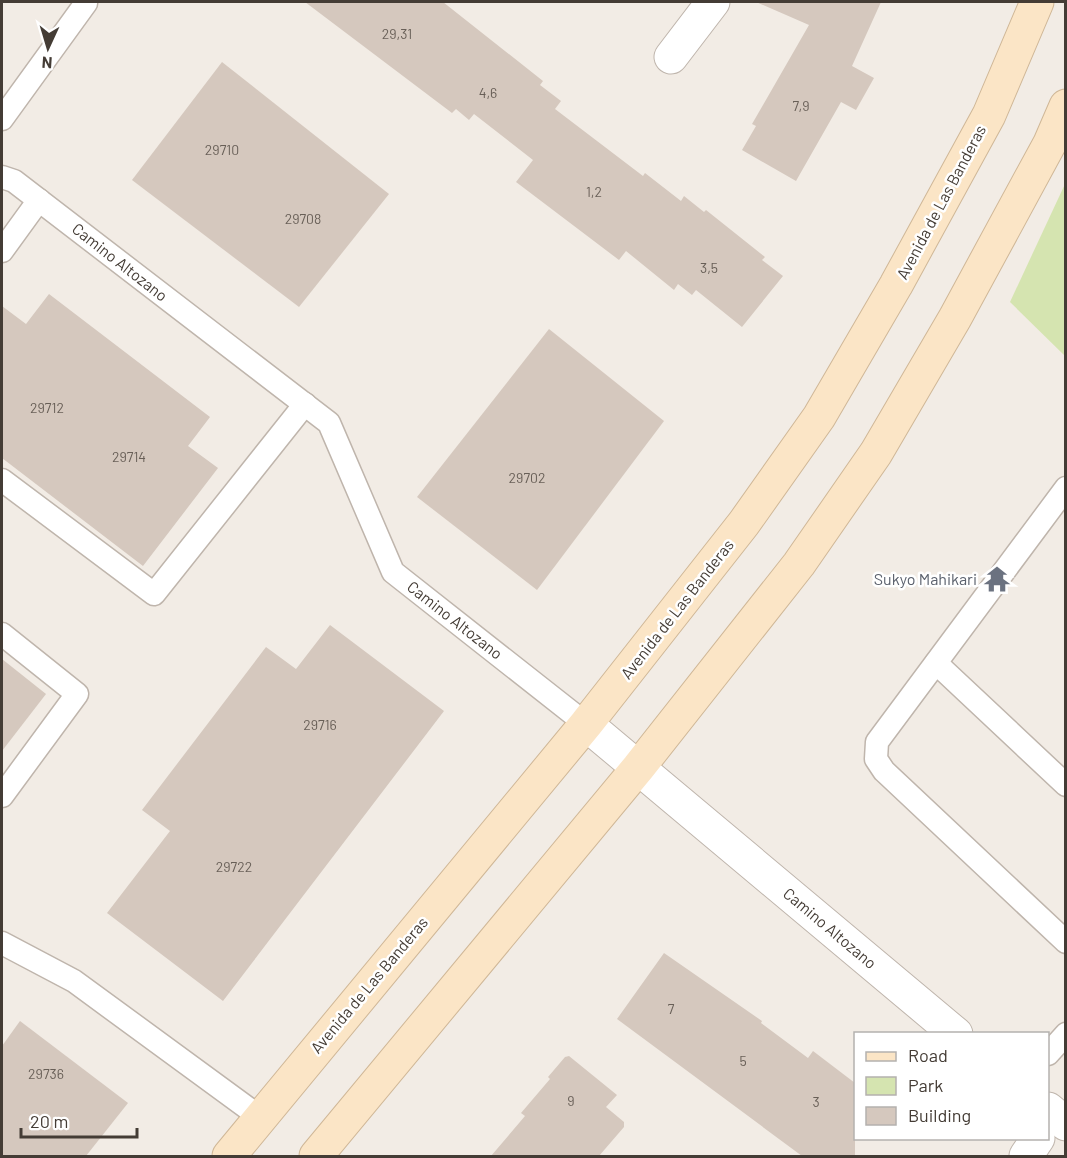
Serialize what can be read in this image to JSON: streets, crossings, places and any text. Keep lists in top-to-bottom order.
{
  "streets": {
    "main road": ["Avenida de Las Banderas"],
    "street": ["Camino Altozano"]
  },
  "crossings": [
    ["Avenida de Las Banderas", "Camino Altozano"]
  ],
  "places": {
    "temple": ["Sukyo Mahikari"]
  },
  "house_numbers": [
    "29,31",
    "4,6",
    "7,9",
    "29710",
    "1,2",
    "29708",
    "3,5",
    "29712",
    "29714",
    "29702",
    "29716",
    "29722",
    "7",
    "5",
    "29736",
    "9",
    "3"
  ],
  "legend": ["Road", "Park", "Building"],
  "scale_bar": "20 m",
  "north": "bottom"
}
